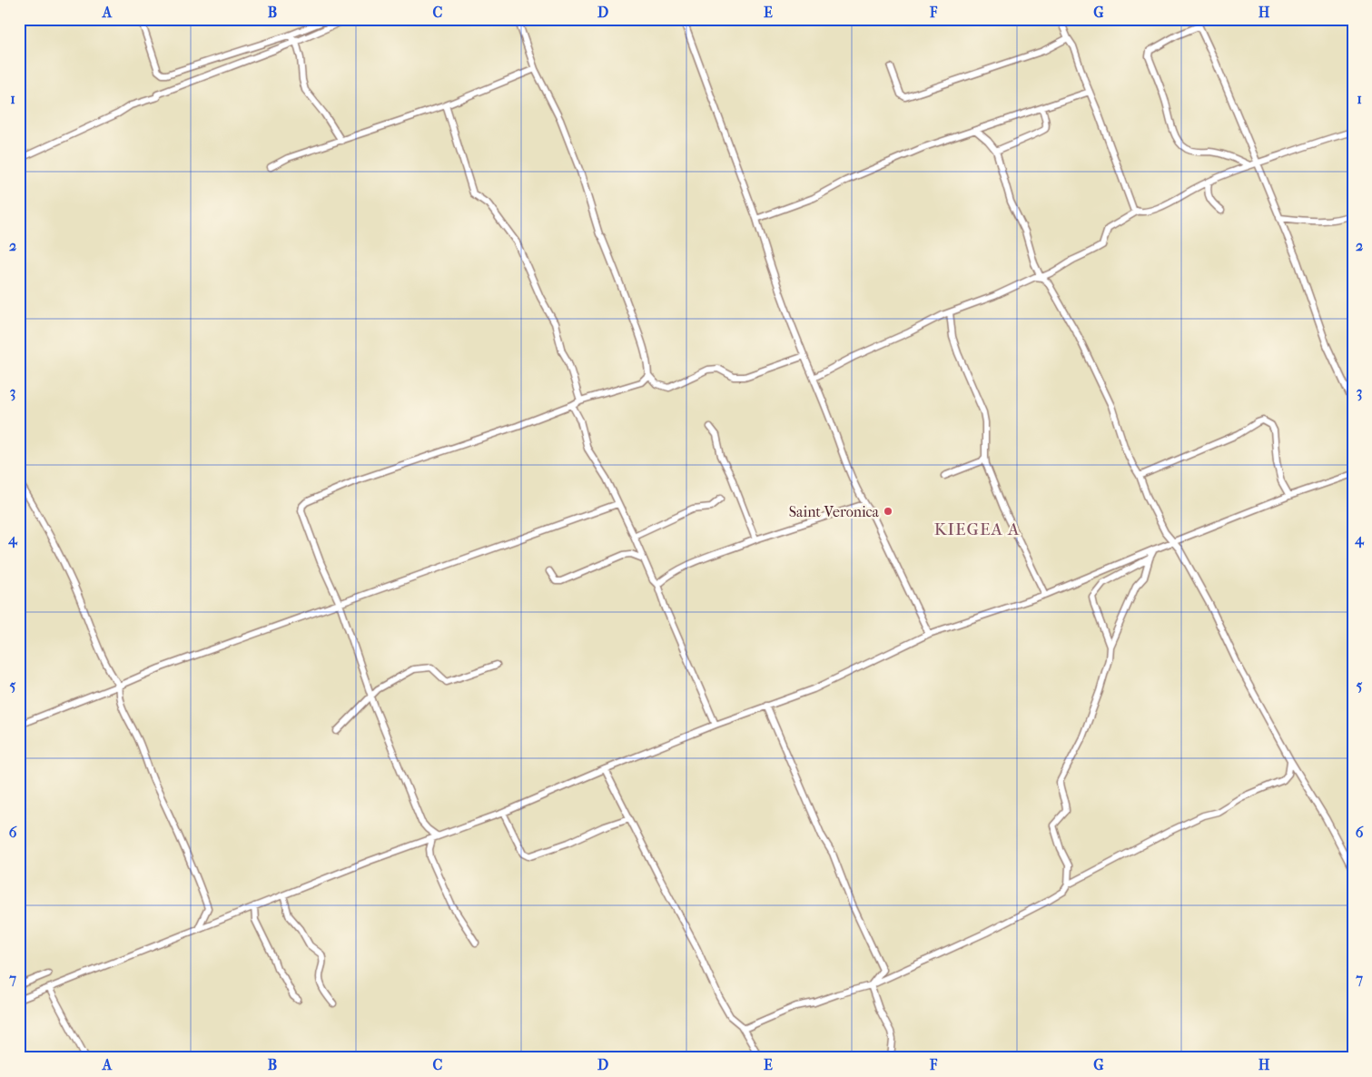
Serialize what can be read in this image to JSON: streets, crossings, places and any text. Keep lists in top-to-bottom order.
{
  "districts": ["KIEGEA A"],
  "places": ["Saint Veronica"],
  "grid": {
    "columns": [
      "A",
      "B",
      "C",
      "D",
      "E",
      "F",
      "G",
      "H"
    ],
    "rows": [
      "1",
      "2",
      "3",
      "4",
      "5",
      "6",
      "7"
    ]
  }
}
